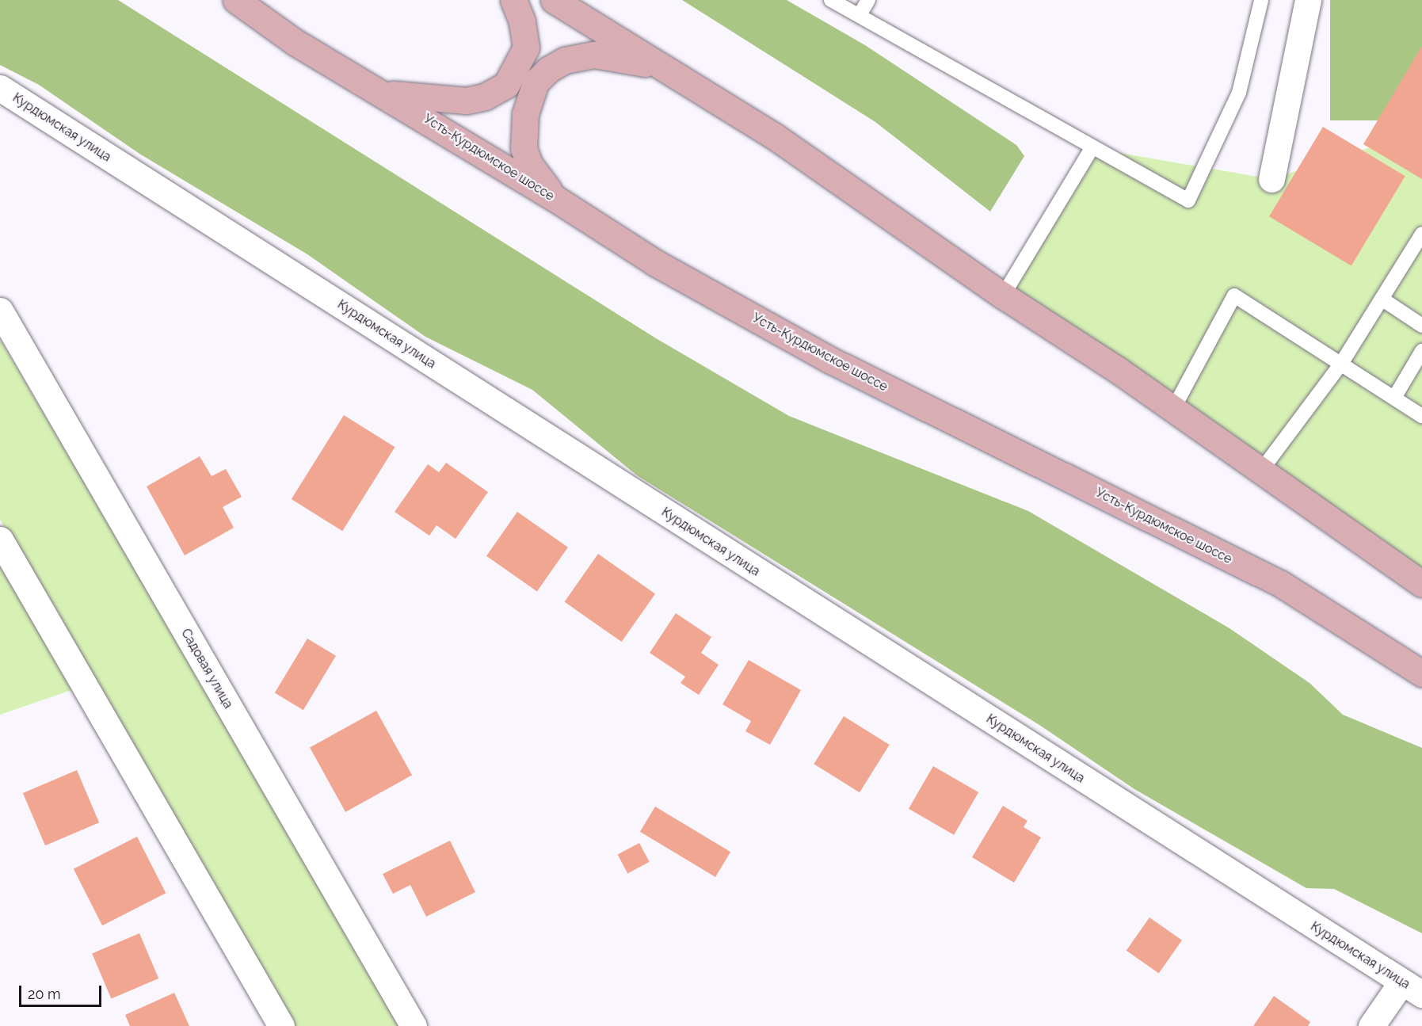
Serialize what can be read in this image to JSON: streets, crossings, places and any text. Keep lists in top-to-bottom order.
{
  "streets": {
    "main road": ["Усть-Курдюмское шоссе"],
    "street": ["Курдюмская улица", "Садовая улица"]
  },
  "scale_bar": "20 m"
}
